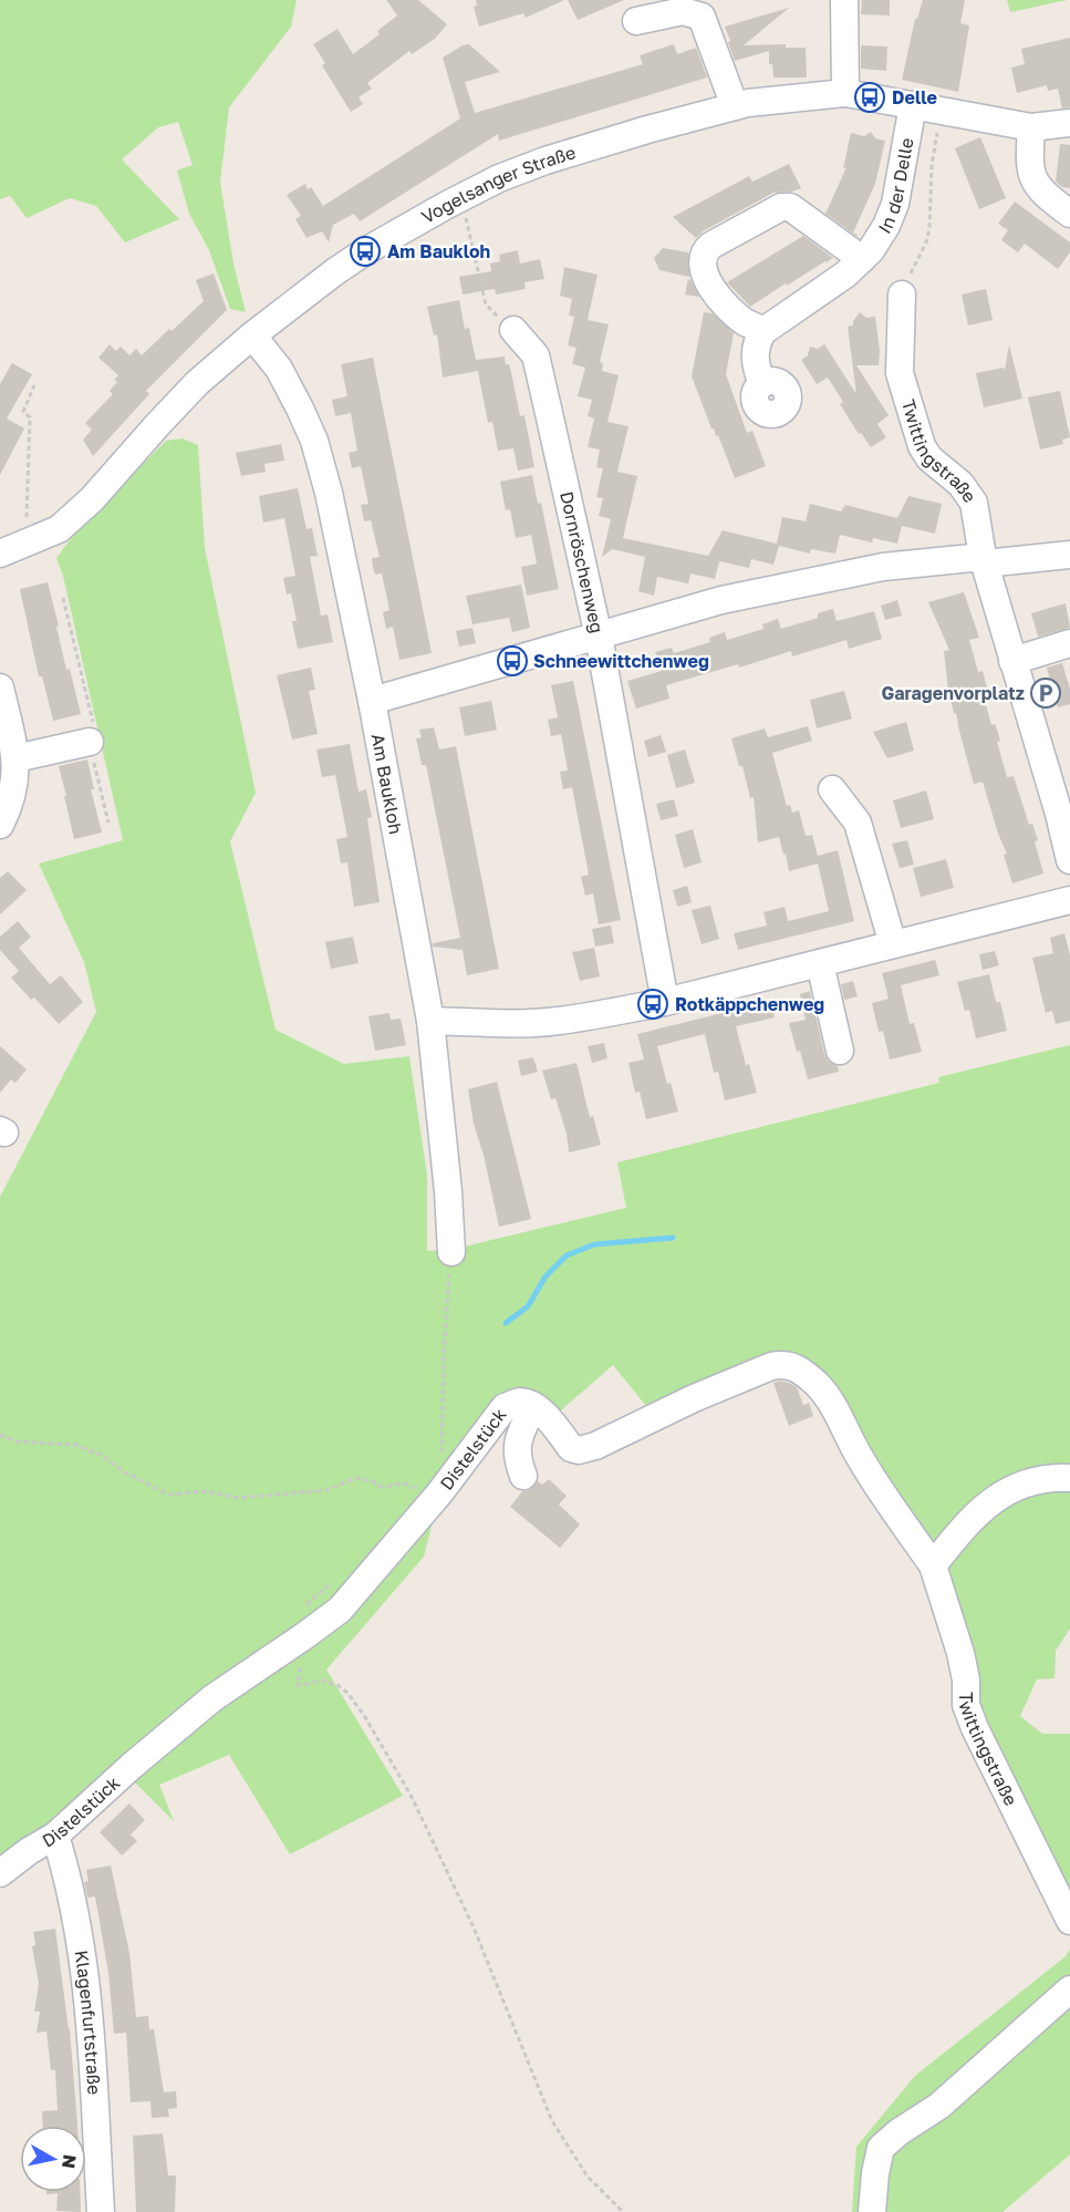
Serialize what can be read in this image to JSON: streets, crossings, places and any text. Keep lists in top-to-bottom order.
{
  "streets": {
    "street": [
      "In der Delle",
      "Vogelsanger Straße",
      "Twittingstraße",
      "Dornröschenweg",
      "Am Baukloh",
      "Distelstück",
      "Klagenfurtstraße"
    ]
  },
  "crossings": [
    ["In der Delle", "Vogelsanger Straße"],
    ["Vogelsanger Straße", "Am Baukloh"],
    ["Twittingstraße", "Distelstück"],
    ["Distelstück", "Klagenfurtstraße"]
  ],
  "places": {
    "bus stop": [
      "Delle",
      "Am Baukloh",
      "Schneewittchenweg",
      "Rotkäppchenweg"
    ],
    "parking": ["Garagenvorplatz"]
  },
  "north": "right"
}
